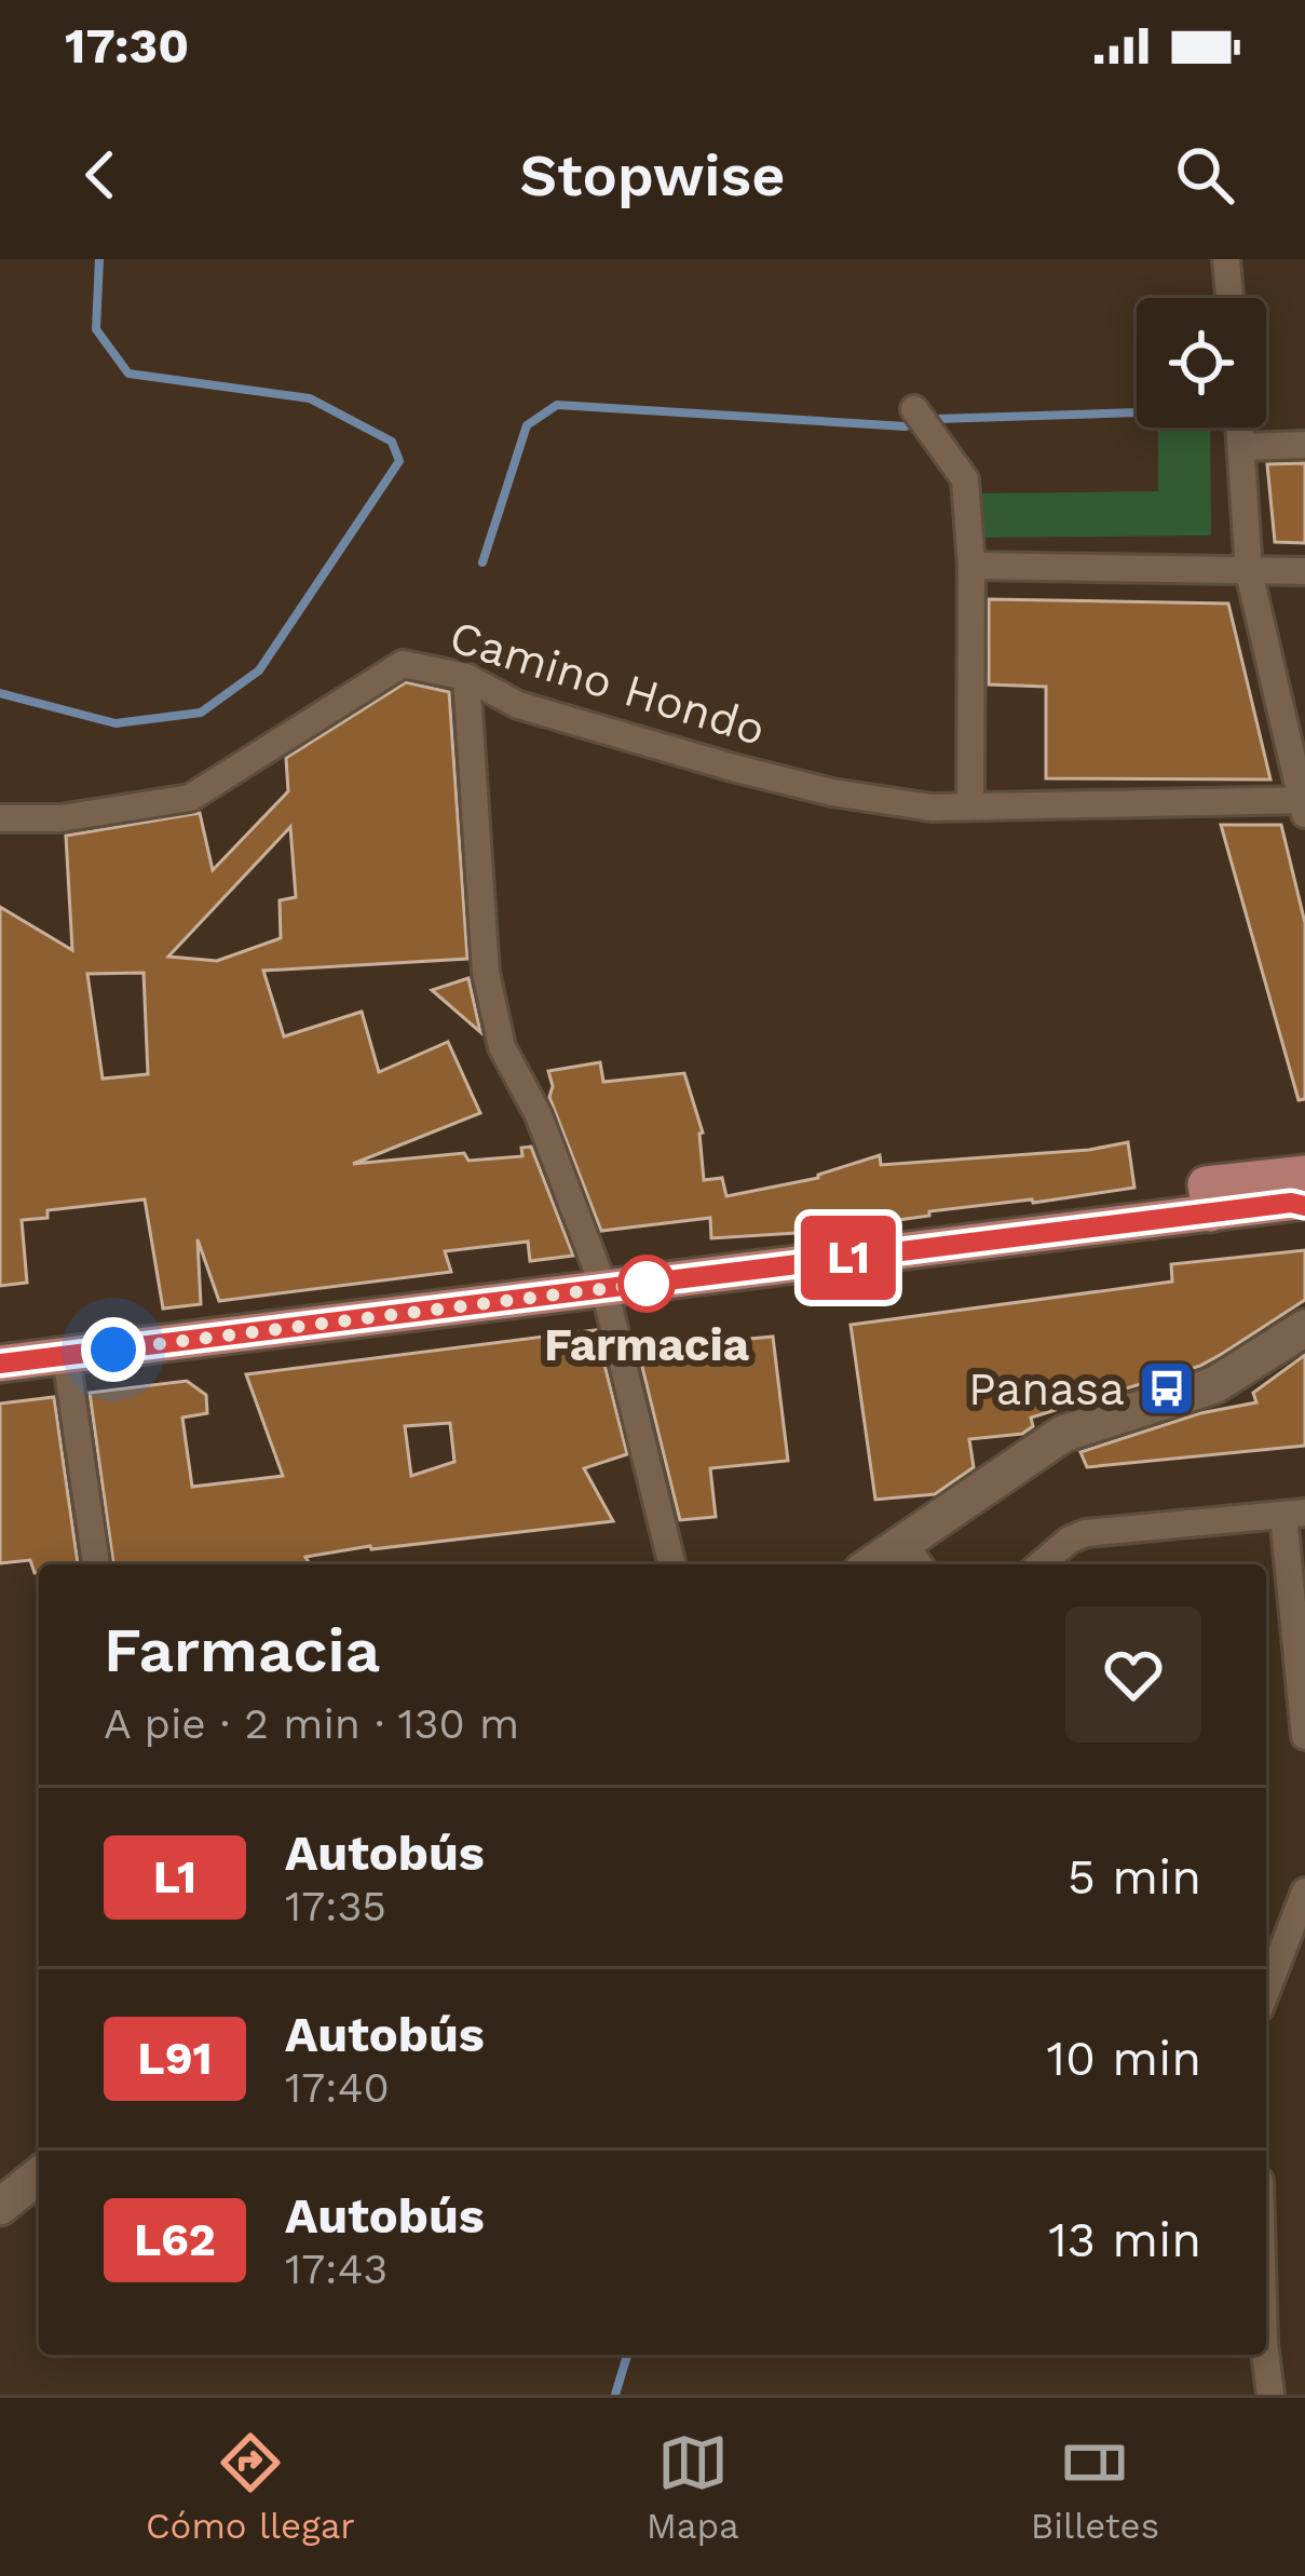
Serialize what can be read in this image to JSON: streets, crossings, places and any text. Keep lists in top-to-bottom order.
{
  "streets": {
    "street": ["Camino Hondo"]
  },
  "places": {
    "other": ["Farmacia"],
    "bus stop": ["Panasa"]
  },
  "lines": ["bus line L1"],
  "page": {
    "status": "17:30",
    "header": "Stopwise",
    "on_map": "L1",
    "heading": ["Farmacia", "A pie · 2 min · 130 m"],
    "list": [
      {
        "mark": "L1",
        "name": "Autobús",
        "note": "17:35",
        "value": "5 min"
      },
      {
        "mark": "L91",
        "name": "Autobús",
        "note": "17:40",
        "value": "10 min"
      },
      {
        "mark": "L62",
        "name": "Autobús",
        "note": "17:43",
        "value": "13 min"
      }
    ],
    "tabs": ["Cómo llegar", "Mapa", "Billetes"]
  }
}
